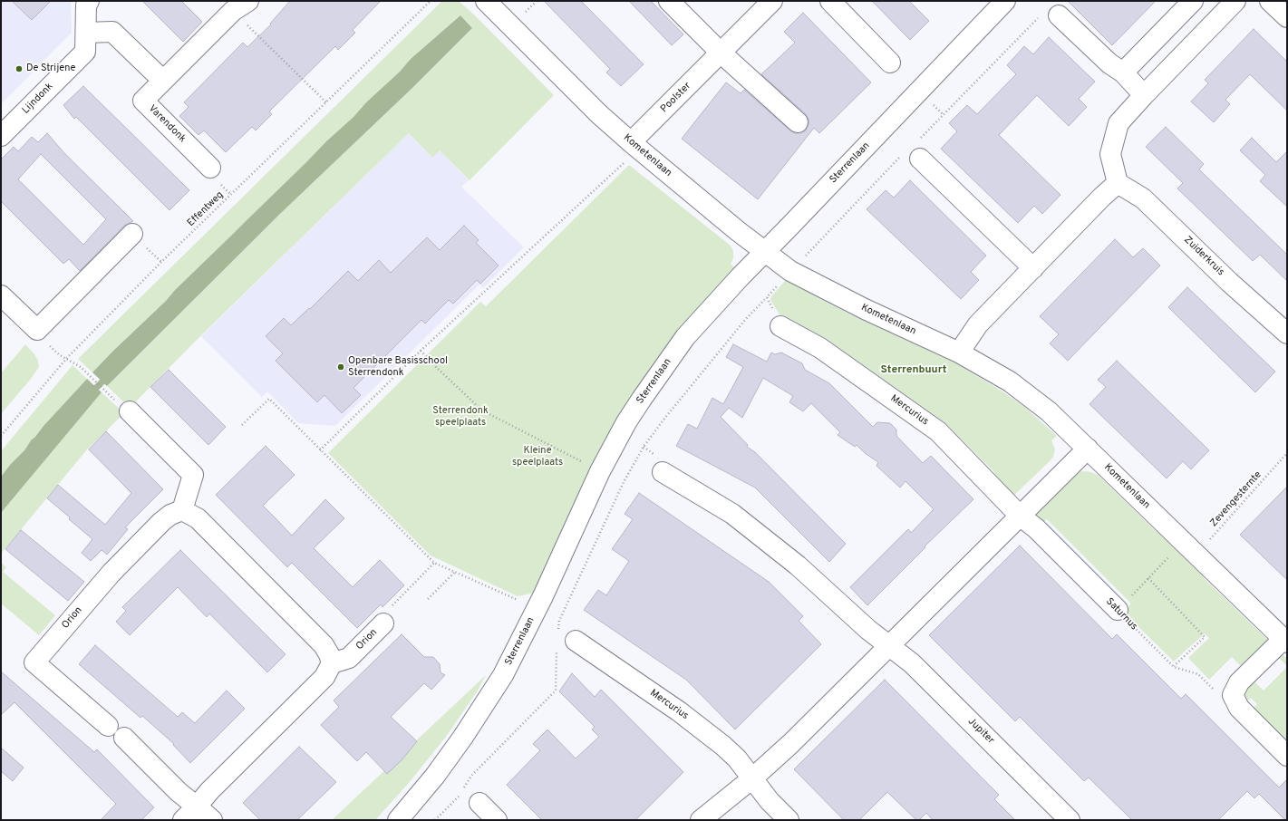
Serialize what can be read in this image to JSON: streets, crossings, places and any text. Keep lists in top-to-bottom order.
{
  "streets": {
    "street": [
      "Poolster",
      "Lijndonk",
      "Varendonk",
      "Kometenlaan",
      "Sterrenlaan",
      "Zuiderkruis",
      "Mercurius",
      "Saturnus",
      "Orion",
      "Jupiter"
    ],
    "path": ["Effentweg", "Zevengesternte"]
  },
  "crossings": [
    ["Poolster", "Kometenlaan"],
    ["Kometenlaan", "Sterrenlaan"],
    ["Kometenlaan", "Zevengesternte"],
    ["Mercurius", "Saturnus"],
    ["Zevengesternte", "Saturnus"]
  ],
  "districts": ["Sterrenbuurt"],
  "parks": ["Sterrendonk speelplaats", "Kleine speelplaats"],
  "places": ["De Strijene", "Openbare Basisschool Sterrendonk"]
}
